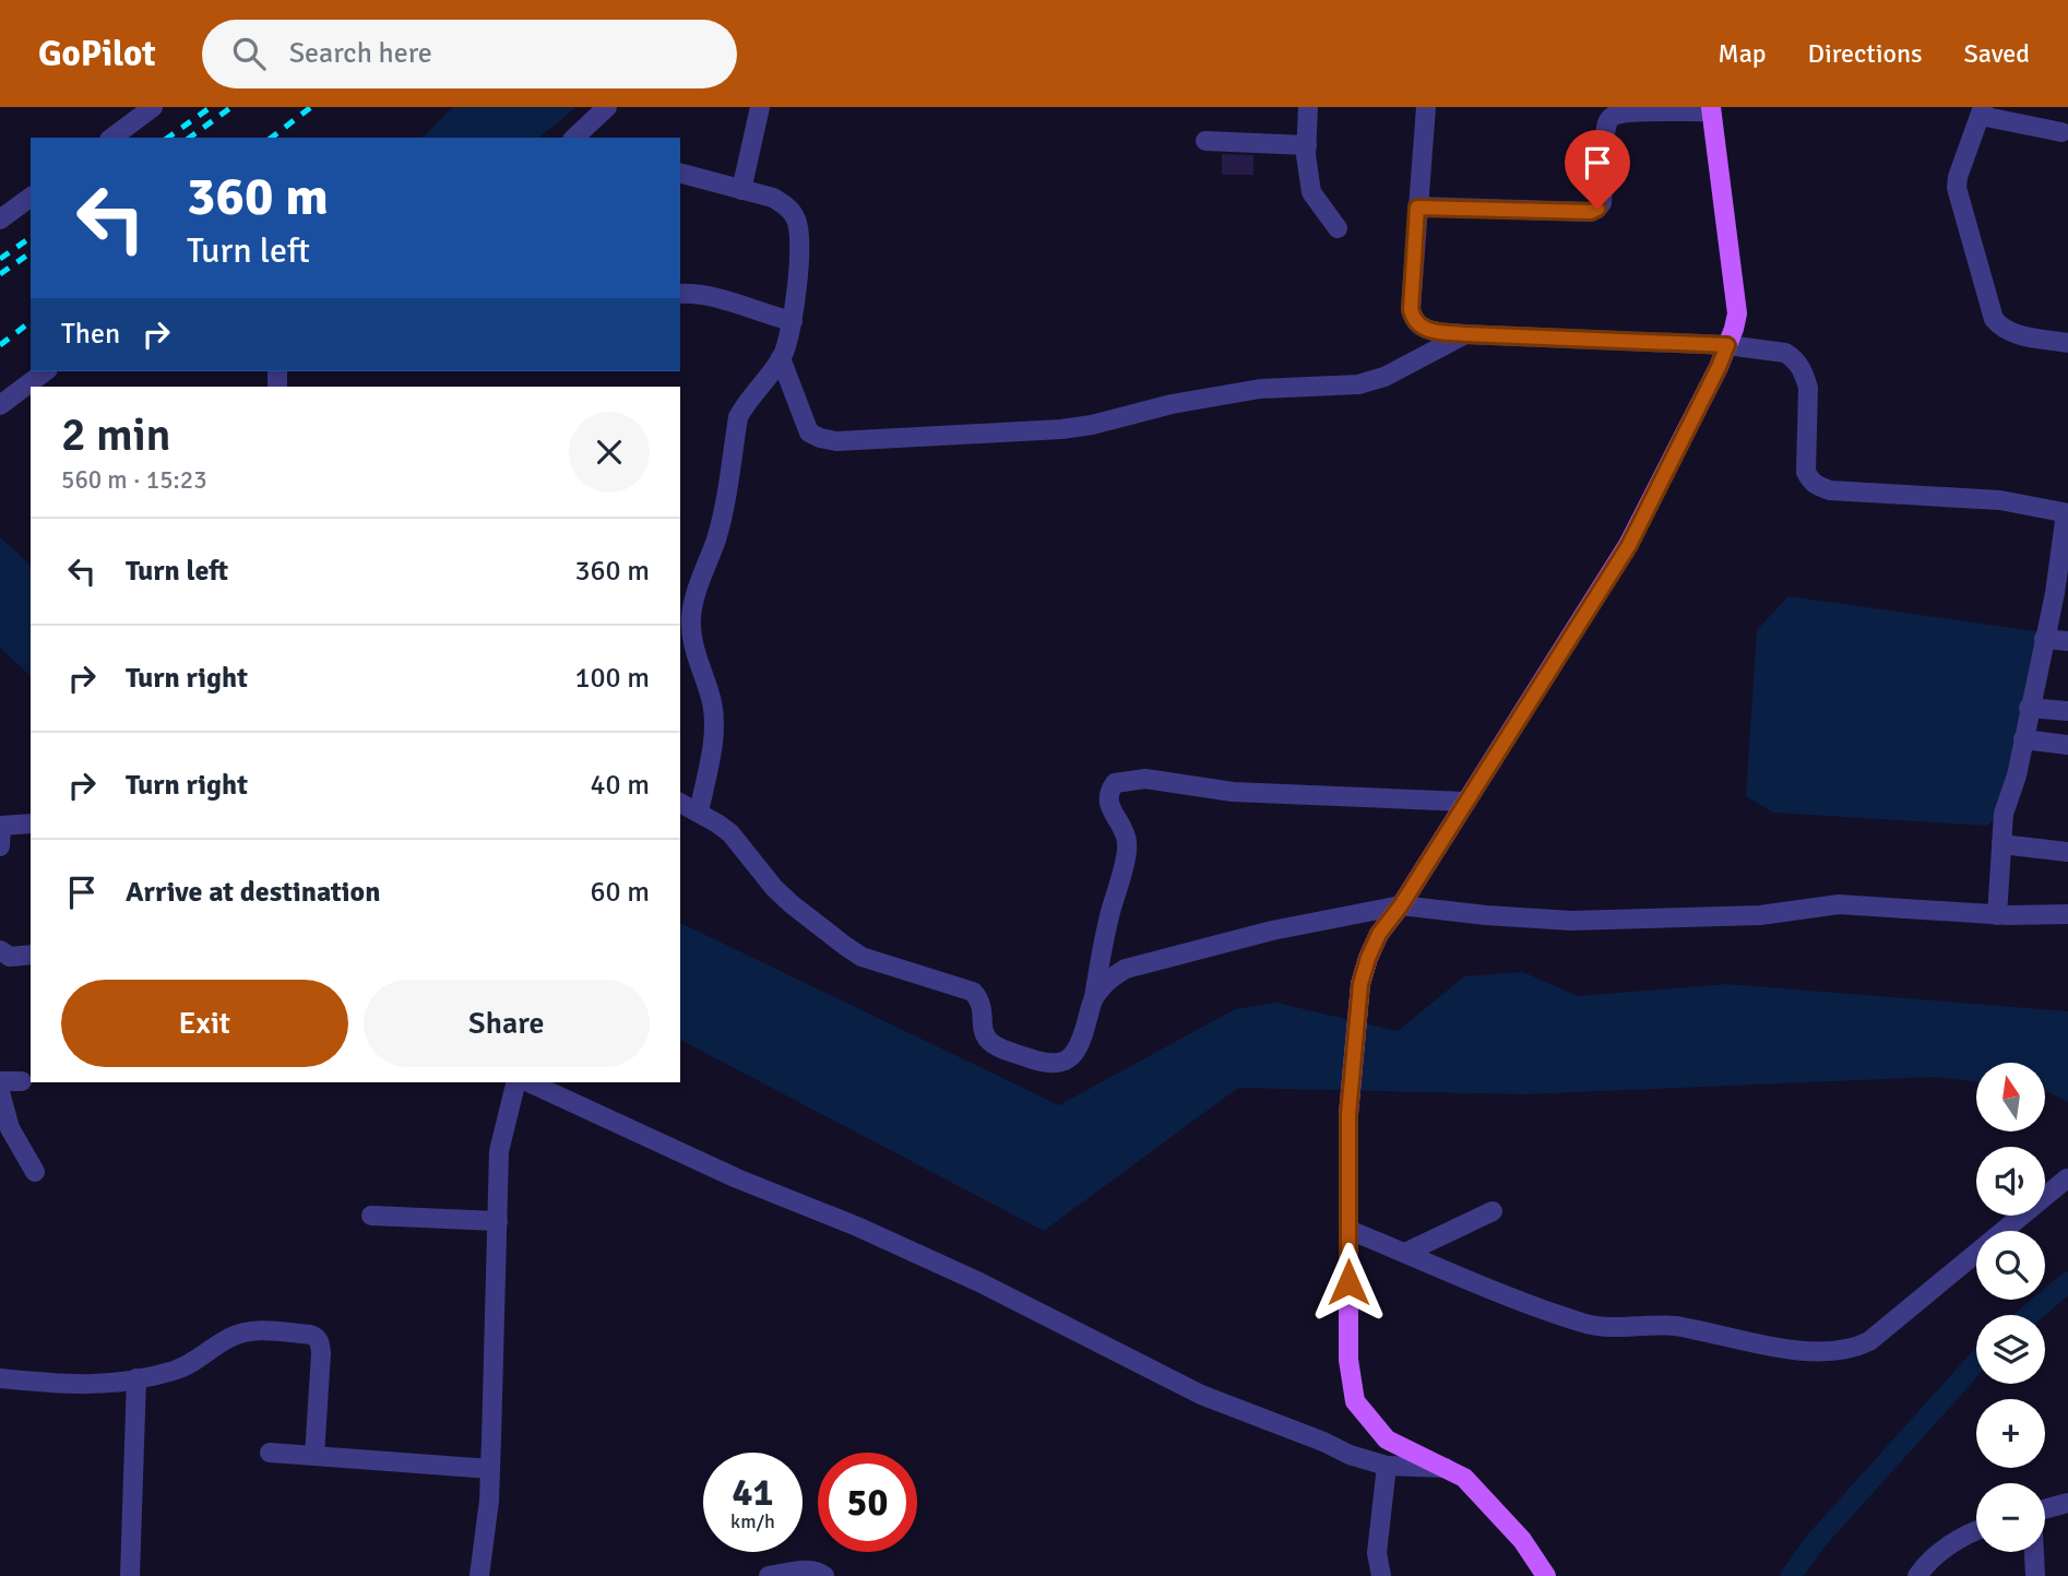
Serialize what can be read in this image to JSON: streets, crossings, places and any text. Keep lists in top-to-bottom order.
{
  "north": "top",
  "page": {
    "header": "GoPilot",
    "search": "Search here",
    "nav": ["Map", "Directions", "Saved"],
    "turn": ["360 m", "Turn left"],
    "then": "Then",
    "heading": ["2 min", "560 m · 15:23"],
    "list": [
      {
        "name": "Turn left",
        "value": "360 m"
      },
      {
        "name": "Turn right",
        "value": "100 m"
      },
      {
        "name": "Turn right",
        "value": "40 m"
      },
      {
        "name": "Arrive at destination",
        "value": "60 m"
      }
    ],
    "buttons": ["Exit", "Share"],
    "map_buttons": ["+", "−"],
    "speed": "41 km/h",
    "limit": "50"
  }
}
